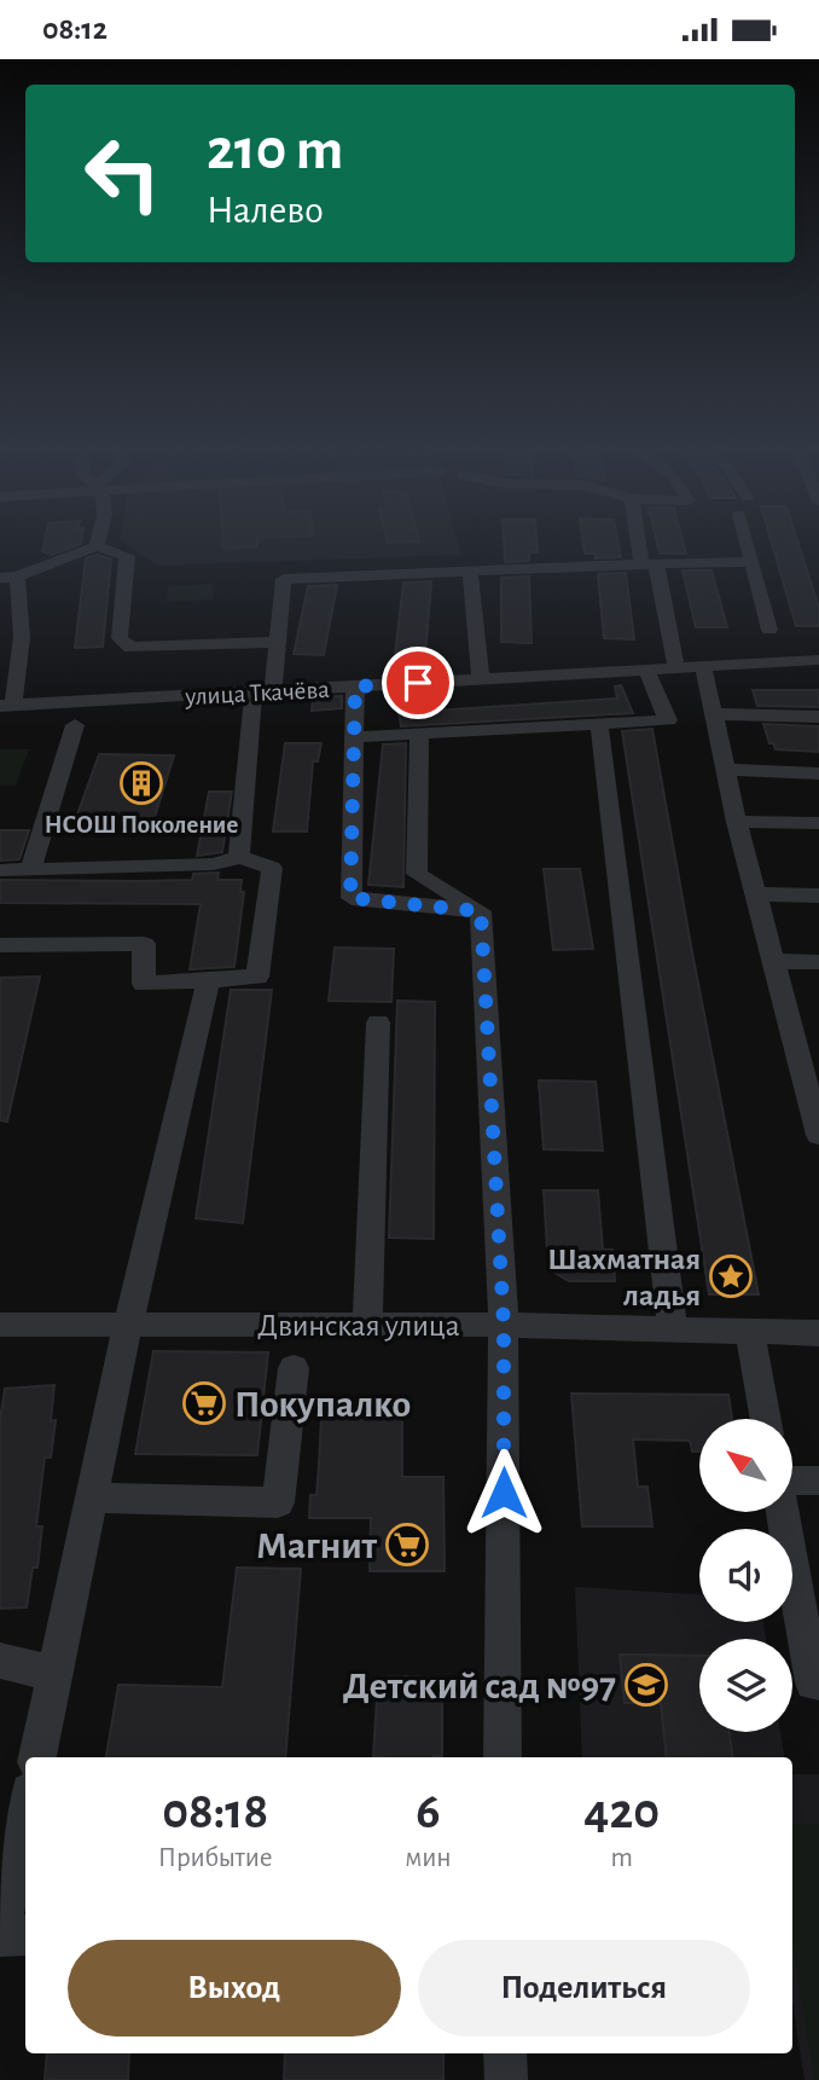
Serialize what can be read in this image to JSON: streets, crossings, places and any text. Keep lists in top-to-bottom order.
{
  "streets": {
    "street": ["улица Ткачёва", "Двинская улица"]
  },
  "places": {
    "building": ["НСОШ Поколение"],
    "place": ["Шахматная ладья"],
    "supermarket": ["Покупалко", "Магнит"],
    "school or university": ["Детский сад №97"]
  },
  "north": "top left",
  "page": {
    "status": "08:12",
    "turn": ["210 m", "Налево"],
    "eta": [
      "08:18",
      "Прибытие",
      "6",
      "мин",
      "420",
      "m"
    ],
    "buttons": ["Выход", "Поделиться"]
  }
}
